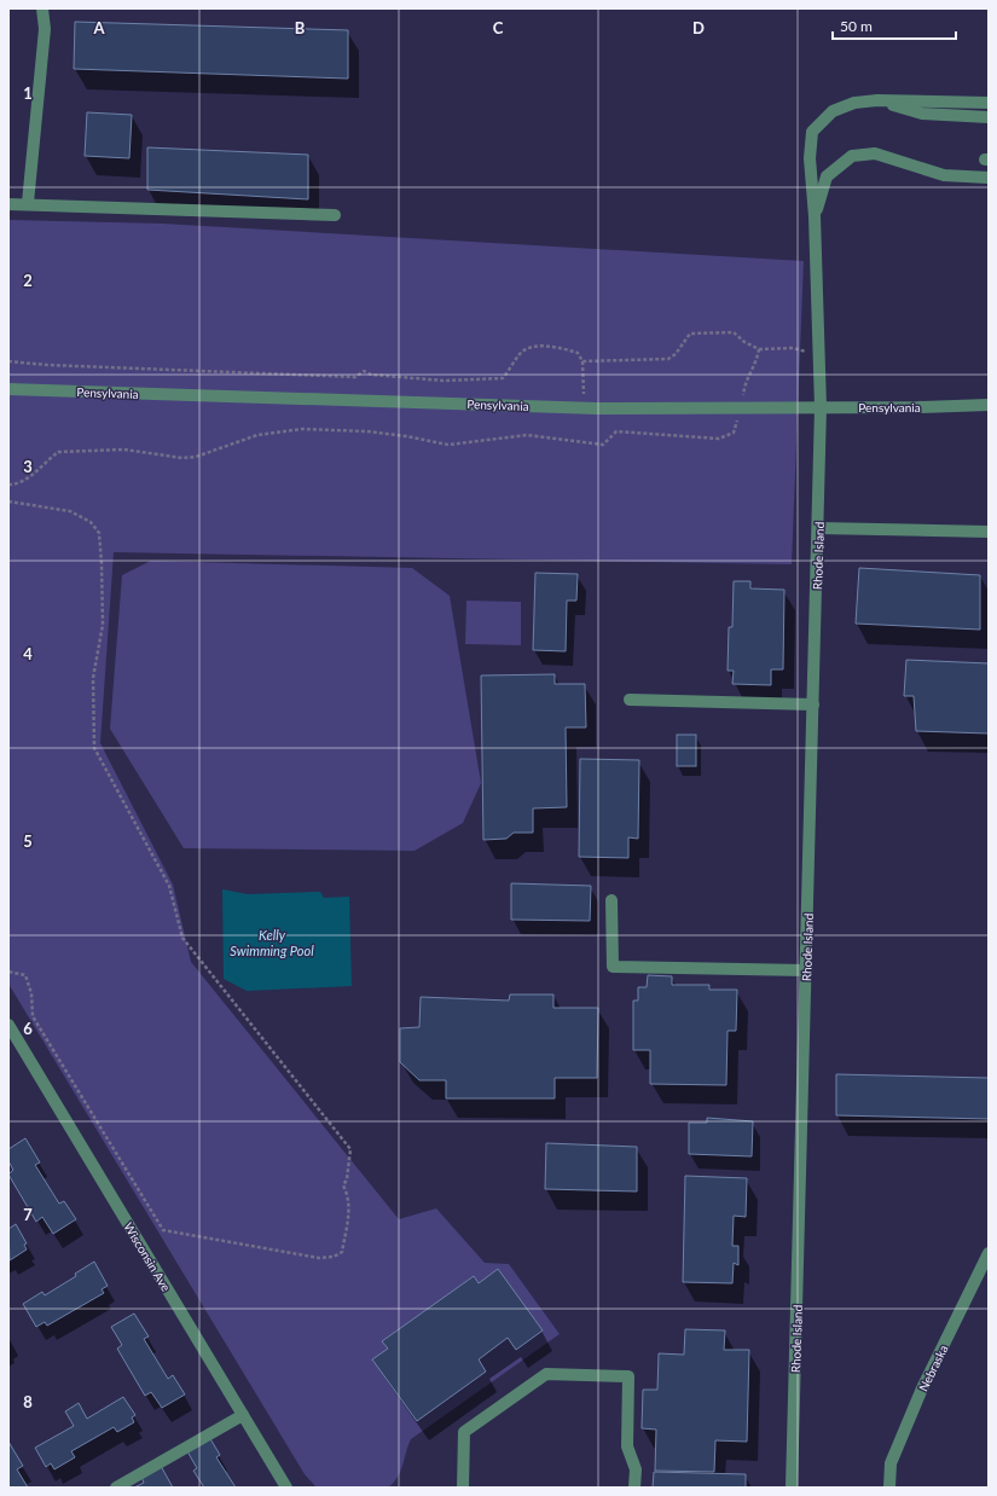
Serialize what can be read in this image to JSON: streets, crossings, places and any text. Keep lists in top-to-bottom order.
{
  "streets": {
    "street": [
      "Pensylvania",
      "Rhode Island",
      "Wisconsin Ave",
      "Nebraska"
    ]
  },
  "crossings": [
    ["Pensylvania", "Rhode Island"]
  ],
  "water": ["Kelly Swimming Pool"],
  "scale_bar": "50 m",
  "grid": {
    "columns": [
      "A",
      "B",
      "C",
      "D"
    ],
    "rows": [
      "1",
      "2",
      "3",
      "4",
      "5",
      "6",
      "7",
      "8"
    ]
  }
}
